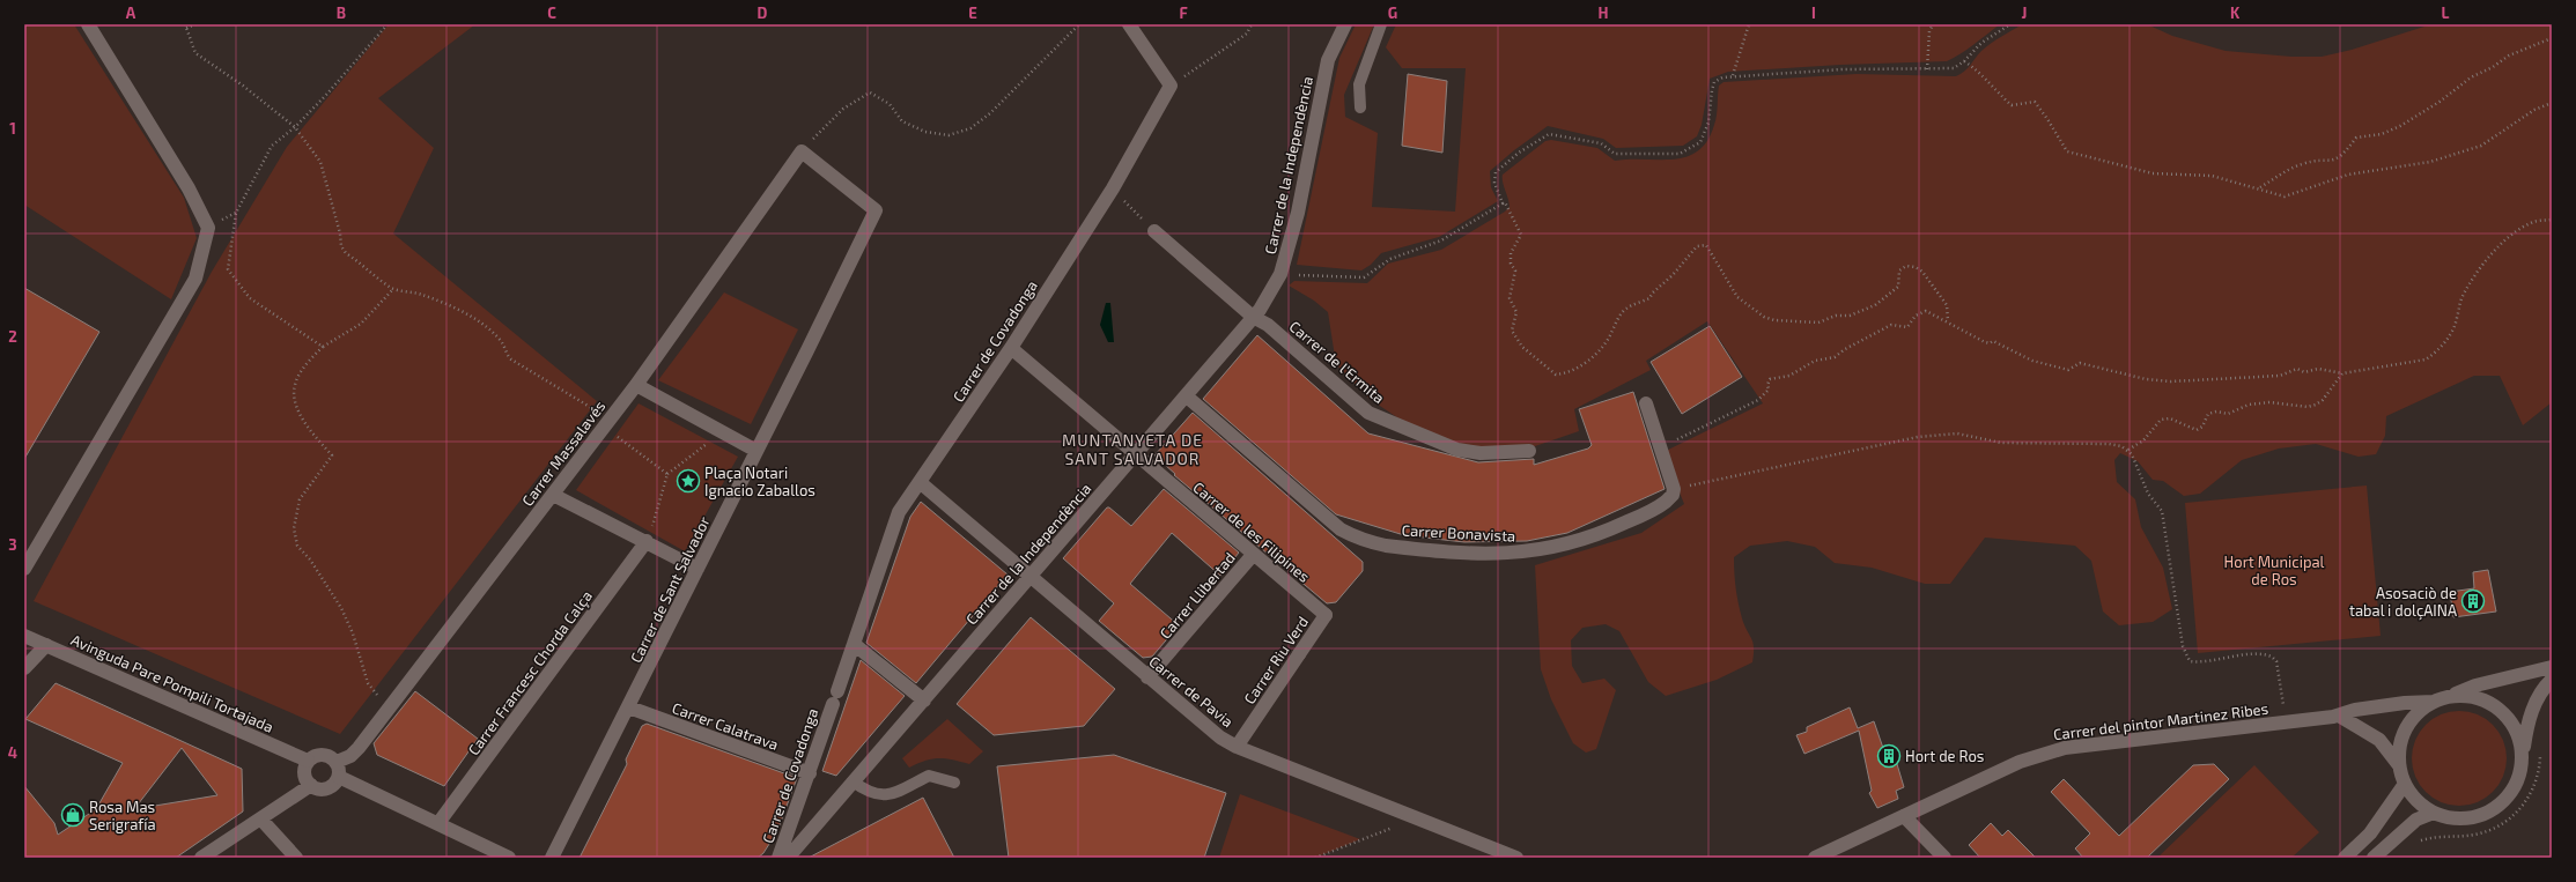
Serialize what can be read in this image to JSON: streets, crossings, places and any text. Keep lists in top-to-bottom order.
{
  "streets": {
    "street": [
      "Carrer de la Independència",
      "Carrer de Covadonga",
      "Carrer de l'Ermita",
      "Carrer Massalavés",
      "Carrer de les Filipines",
      "Carrer Bonavista",
      "Carrer de Sant Salvador",
      "Carrer Llibertad",
      "Carrer Riu Verd",
      "Carrer Francesc Chorda Calça",
      "Avinguda Pare Pompili Tortajada",
      "Carrer de Pavia",
      "Carrer del pintor Martinez Ribes",
      "Carrer Calatrava"
    ]
  },
  "crossings": [
    ["Carrer de la Independència", "Carrer de l'Ermita"],
    ["Carrer de la Independència", "Carrer de les Filipines"],
    ["Carrer de la Independència", "Carrer Bonavista"],
    ["Carrer de la Independència", "Carrer de Pavia"],
    ["Carrer de Covadonga", "Carrer de les Filipines"],
    ["Carrer de Covadonga", "Carrer de Pavia"],
    ["Carrer de Covadonga", "Carrer Calatrava"],
    ["Carrer Massalavés", "Carrer de Sant Salvador"],
    ["Carrer Massalavés", "Avinguda Pare Pompili Tortajada"],
    ["Carrer de les Filipines", "Carrer Llibertad"],
    ["Carrer de les Filipines", "Carrer Riu Verd"],
    ["Carrer de Sant Salvador", "Carrer Calatrava"],
    ["Carrer Llibertad", "Carrer de Pavia"],
    ["Carrer Riu Verd", "Carrer de Pavia"]
  ],
  "districts": ["MUNTANYETA DE SANT SALVADOR"],
  "parks": ["Hort Municipal de Ros"],
  "places": {
    "place": ["Plaça Notari Ignacio Zaballos"],
    "building": ["Asosaciò de tabal i dolçAINA", "Hort de Ros"],
    "shop": ["Rosa Mas Serigrafía"]
  },
  "grid": {
    "columns": [
      "A",
      "B",
      "C",
      "D",
      "E",
      "F",
      "G",
      "H",
      "I",
      "J",
      "K",
      "L"
    ],
    "rows": [
      "1",
      "2",
      "3",
      "4"
    ]
  }
}
